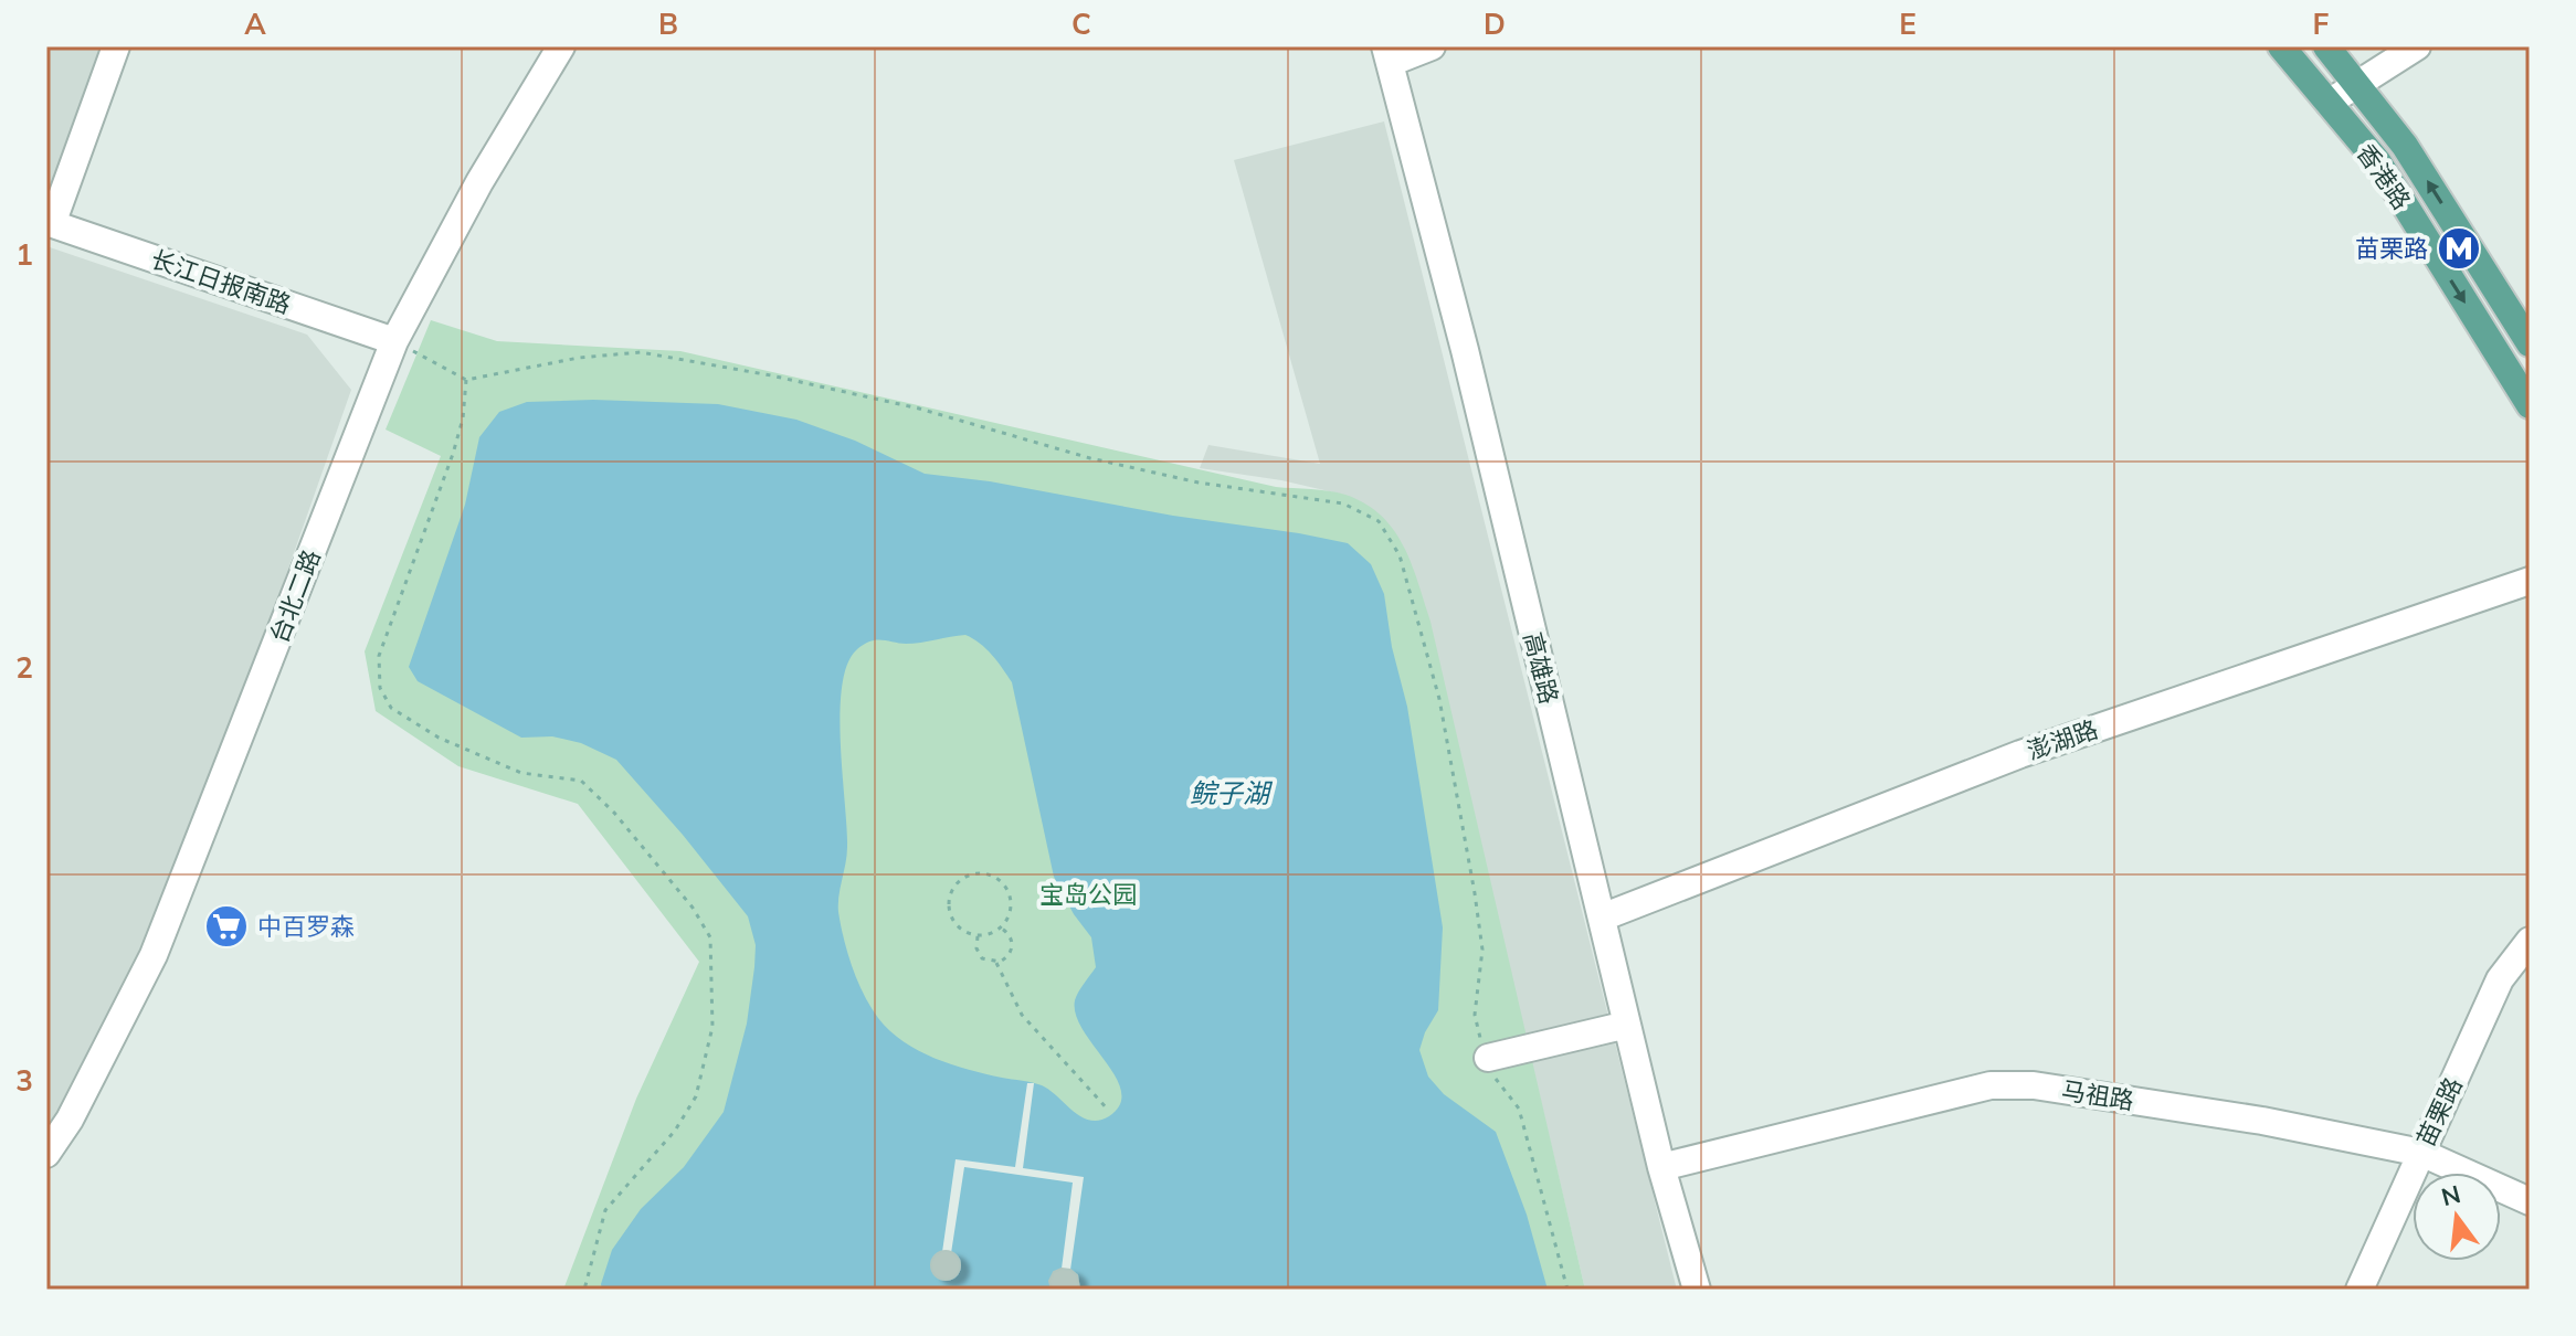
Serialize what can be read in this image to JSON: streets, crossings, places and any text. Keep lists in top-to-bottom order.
{
  "streets": {
    "main road": ["香港路"],
    "street": [
      "长江日报南路",
      "台北二路",
      "高雄路",
      "澎湖路",
      "马祖路",
      "苗栗路"
    ]
  },
  "crossings": [
    ["长江日报南路", "台北二路"],
    ["高雄路", "澎湖路"],
    ["高雄路", "马祖路"],
    ["马祖路", "苗栗路"]
  ],
  "water": ["鲩子湖"],
  "parks": ["宝岛公园"],
  "places": {
    "metro station": ["苗栗路"],
    "supermarket": ["中百罗森"]
  },
  "north": "top",
  "grid": {
    "columns": [
      "A",
      "B",
      "C",
      "D",
      "E",
      "F"
    ],
    "rows": ["1", "2", "3"]
  }
}
